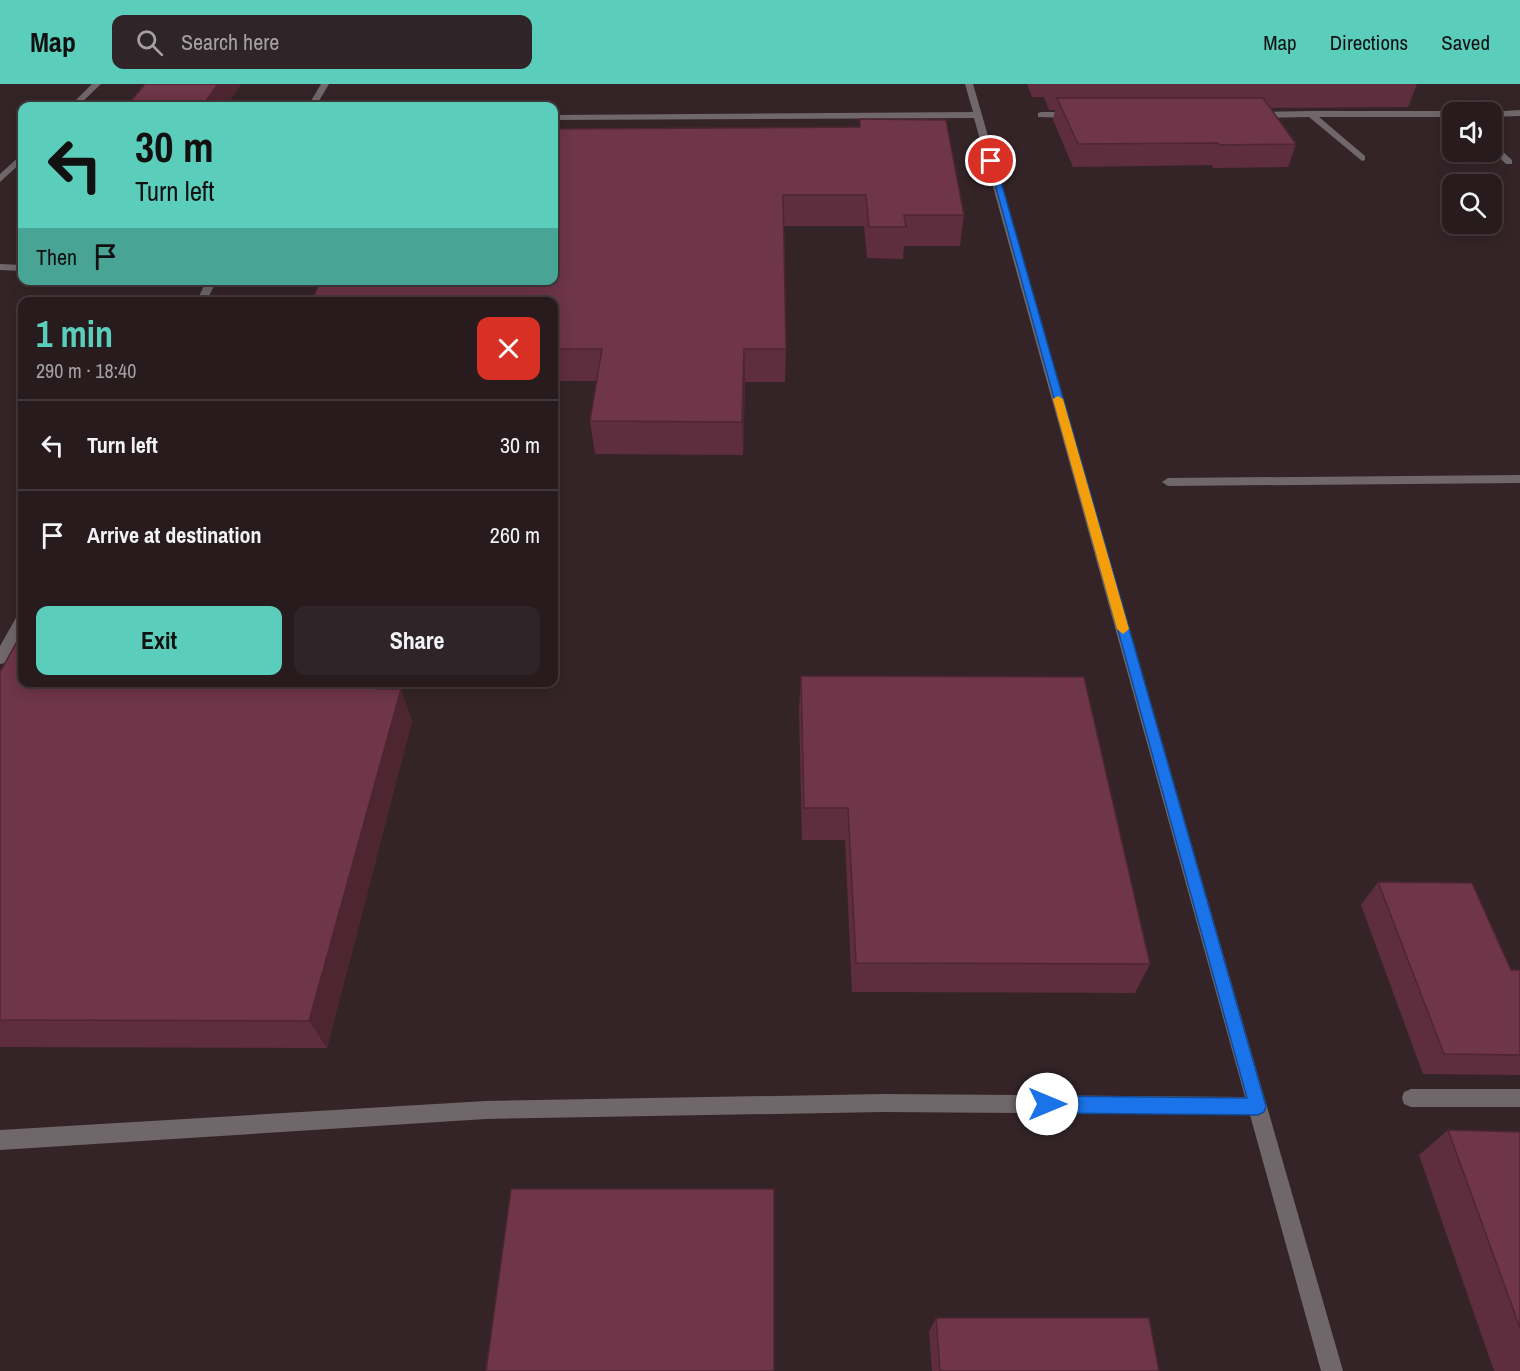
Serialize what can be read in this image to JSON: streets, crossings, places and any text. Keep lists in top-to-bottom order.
{
  "page": {
    "header": "Map",
    "search": "Search here",
    "nav": ["Map", "Directions", "Saved"],
    "turn": ["30 m", "Turn left"],
    "then": "Then",
    "heading": ["1 min", "290 m · 18:40"],
    "list": [
      {
        "name": "Turn left",
        "value": "30 m"
      },
      {
        "name": "Arrive at destination",
        "value": "260 m"
      }
    ],
    "buttons": ["Exit", "Share"]
  }
}
